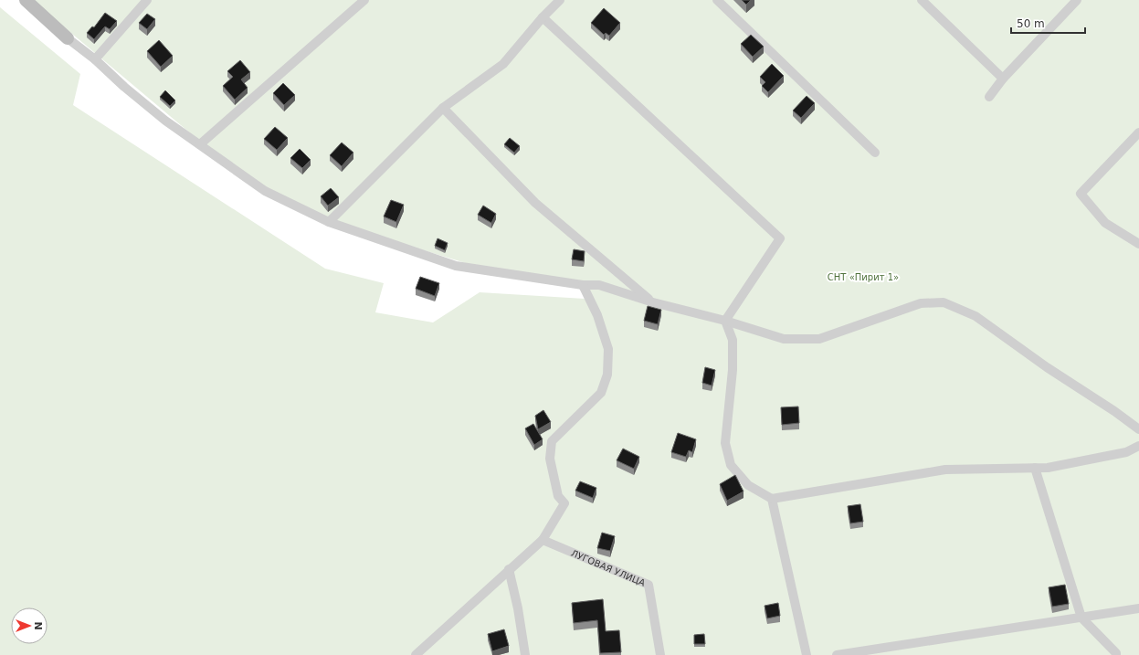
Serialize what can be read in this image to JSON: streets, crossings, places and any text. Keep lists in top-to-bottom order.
{
  "streets": {
    "street": ["ЛУГОВАЯ УЛИЦА"]
  },
  "parks": ["СНТ «Пирит 1»"],
  "scale_bar": "50 m",
  "north": "right"
}
